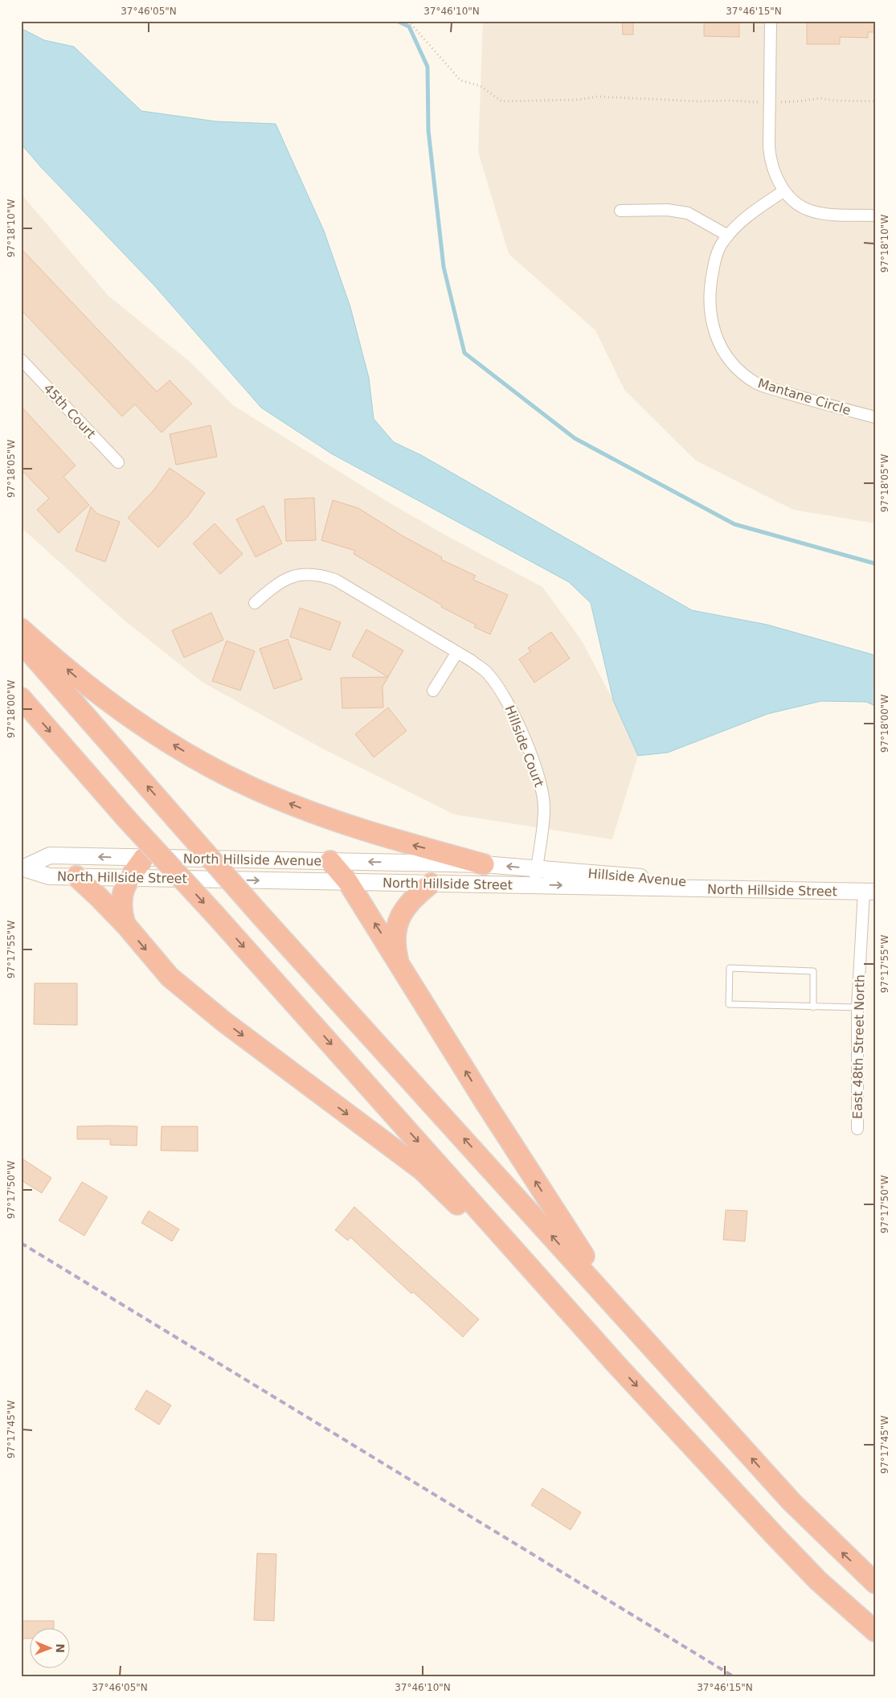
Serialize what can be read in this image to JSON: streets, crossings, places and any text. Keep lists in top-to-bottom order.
{
  "streets": {
    "main road": ["North Hillside Avenue", "North Hillside Street", "Hillside Avenue"],
    "street": [
      "Mantane Circle",
      "45th Court",
      "Hillside Court",
      "East 48th Street North"
    ]
  },
  "crossings": [
    ["Hillside Court", "North Hillside Street"],
    ["Hillside Court", "Hillside Avenue"],
    ["North Hillside Avenue", "North Hillside Street"],
    ["North Hillside Avenue", "Hillside Avenue"],
    ["North Hillside Street", "Hillside Avenue"],
    ["North Hillside Street", "East 48th Street North"]
  ],
  "one_way": ["North Hillside Avenue", "North Hillside Street"],
  "north": "right",
  "coordinates": [
    "37°46'05\"N",
    "37°46'10\"N",
    "37°46'15\"N",
    "97°18'10\"W",
    "97°18'05\"W",
    "97°18'00\"W",
    "97°17'55\"W",
    "97°17'50\"W",
    "97°17'45\"W"
  ]
}
